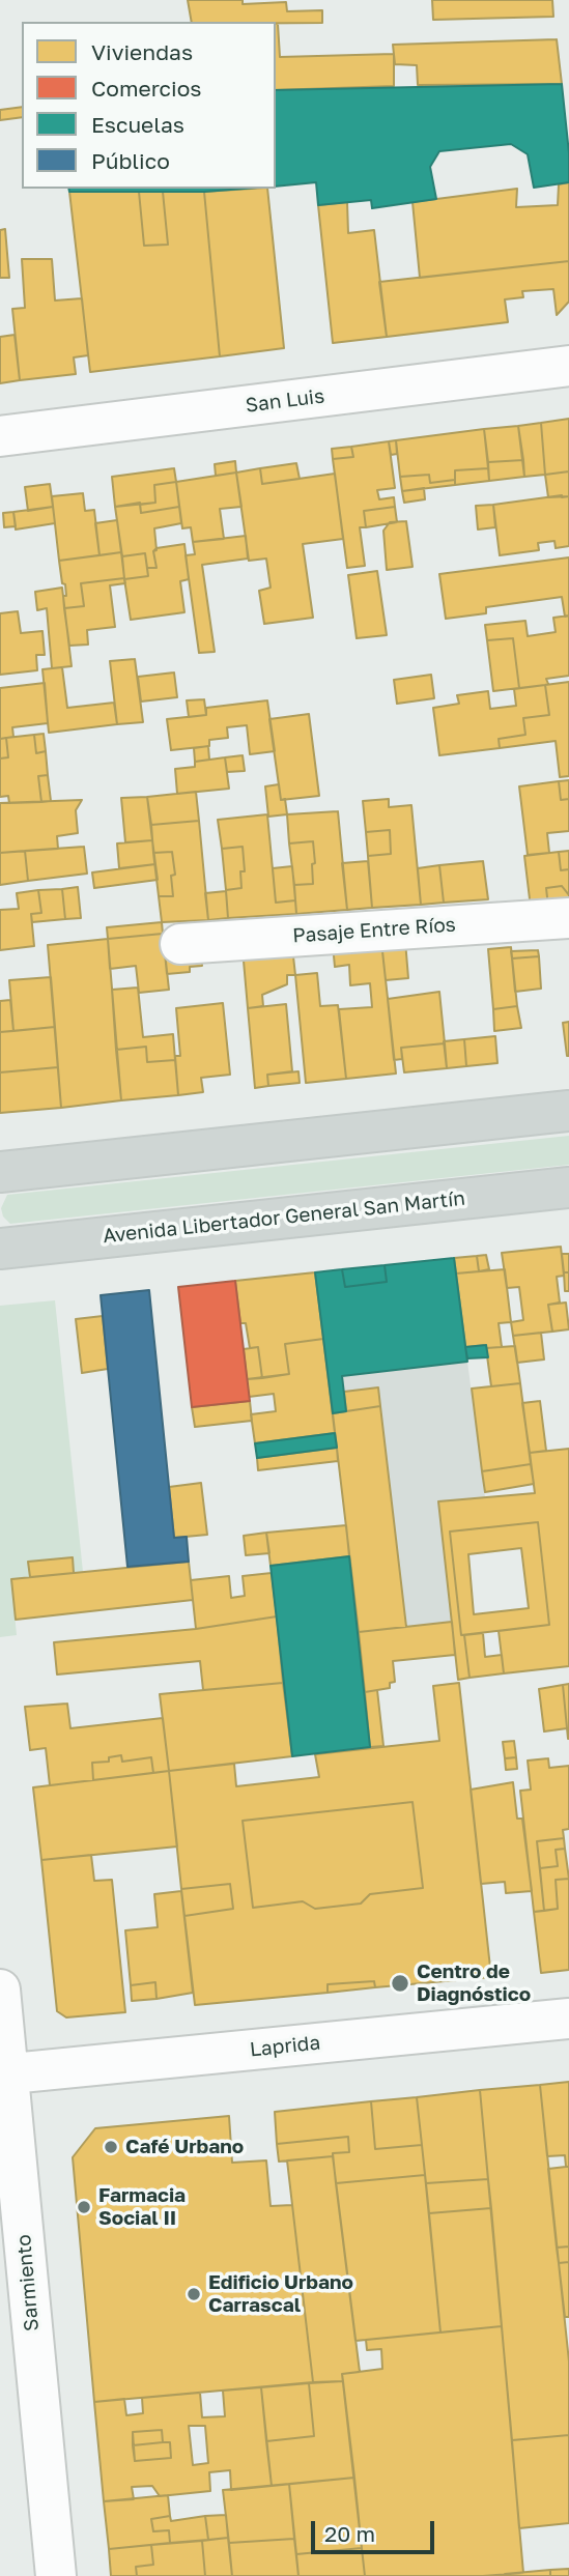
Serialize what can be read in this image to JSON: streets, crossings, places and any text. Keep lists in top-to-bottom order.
{
  "streets": {
    "main road": ["Avenida Libertador General San Martín"],
    "street": [
      "San Luis",
      "Pasaje Entre Ríos",
      "Laprida",
      "Sarmiento"
    ]
  },
  "crossings": [
    ["Laprida", "Sarmiento"]
  ],
  "places": [
    "Centro de Diagnóstico",
    "Café Urbano",
    "Farmacia Social II",
    "Edificio Urbano Carrascal"
  ],
  "legend": [
    "Viviendas",
    "Comercios",
    "Escuelas",
    "Público"
  ],
  "scale_bar": "20 m"
}
